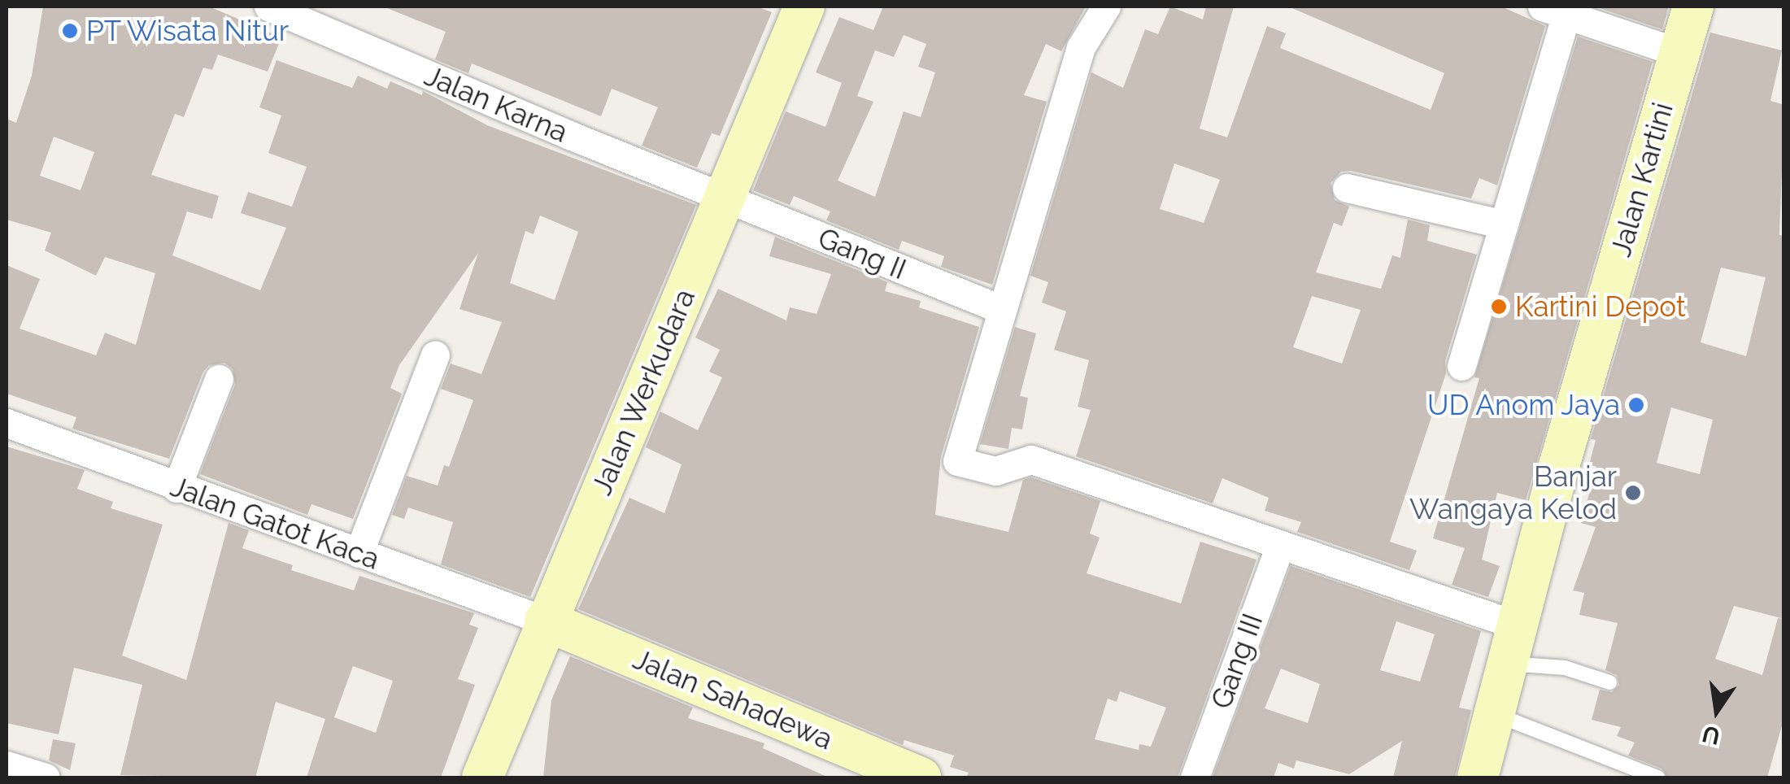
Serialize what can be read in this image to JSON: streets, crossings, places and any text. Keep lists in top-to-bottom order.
{
  "streets": {
    "street": [
      "Jalan Karna",
      "Jalan Kartini",
      "Gang II",
      "Jalan Werkudara",
      "Jalan Gatot Kaca",
      "Gang III",
      "Jalan Sahadewa"
    ]
  },
  "crossings": [
    ["Jalan Karna", "Gang II"],
    ["Jalan Karna", "Jalan Werkudara"],
    ["Gang II", "Jalan Werkudara"],
    ["Jalan Werkudara", "Jalan Gatot Kaca"],
    ["Jalan Werkudara", "Jalan Sahadewa"],
    ["Jalan Gatot Kaca", "Jalan Sahadewa"]
  ],
  "places": [
    "PT Wisata Nitur",
    "Kartini Depot",
    "UD Anom Jaya",
    "Banjar Wangaya Kelod"
  ],
  "north": "bottom"
}
